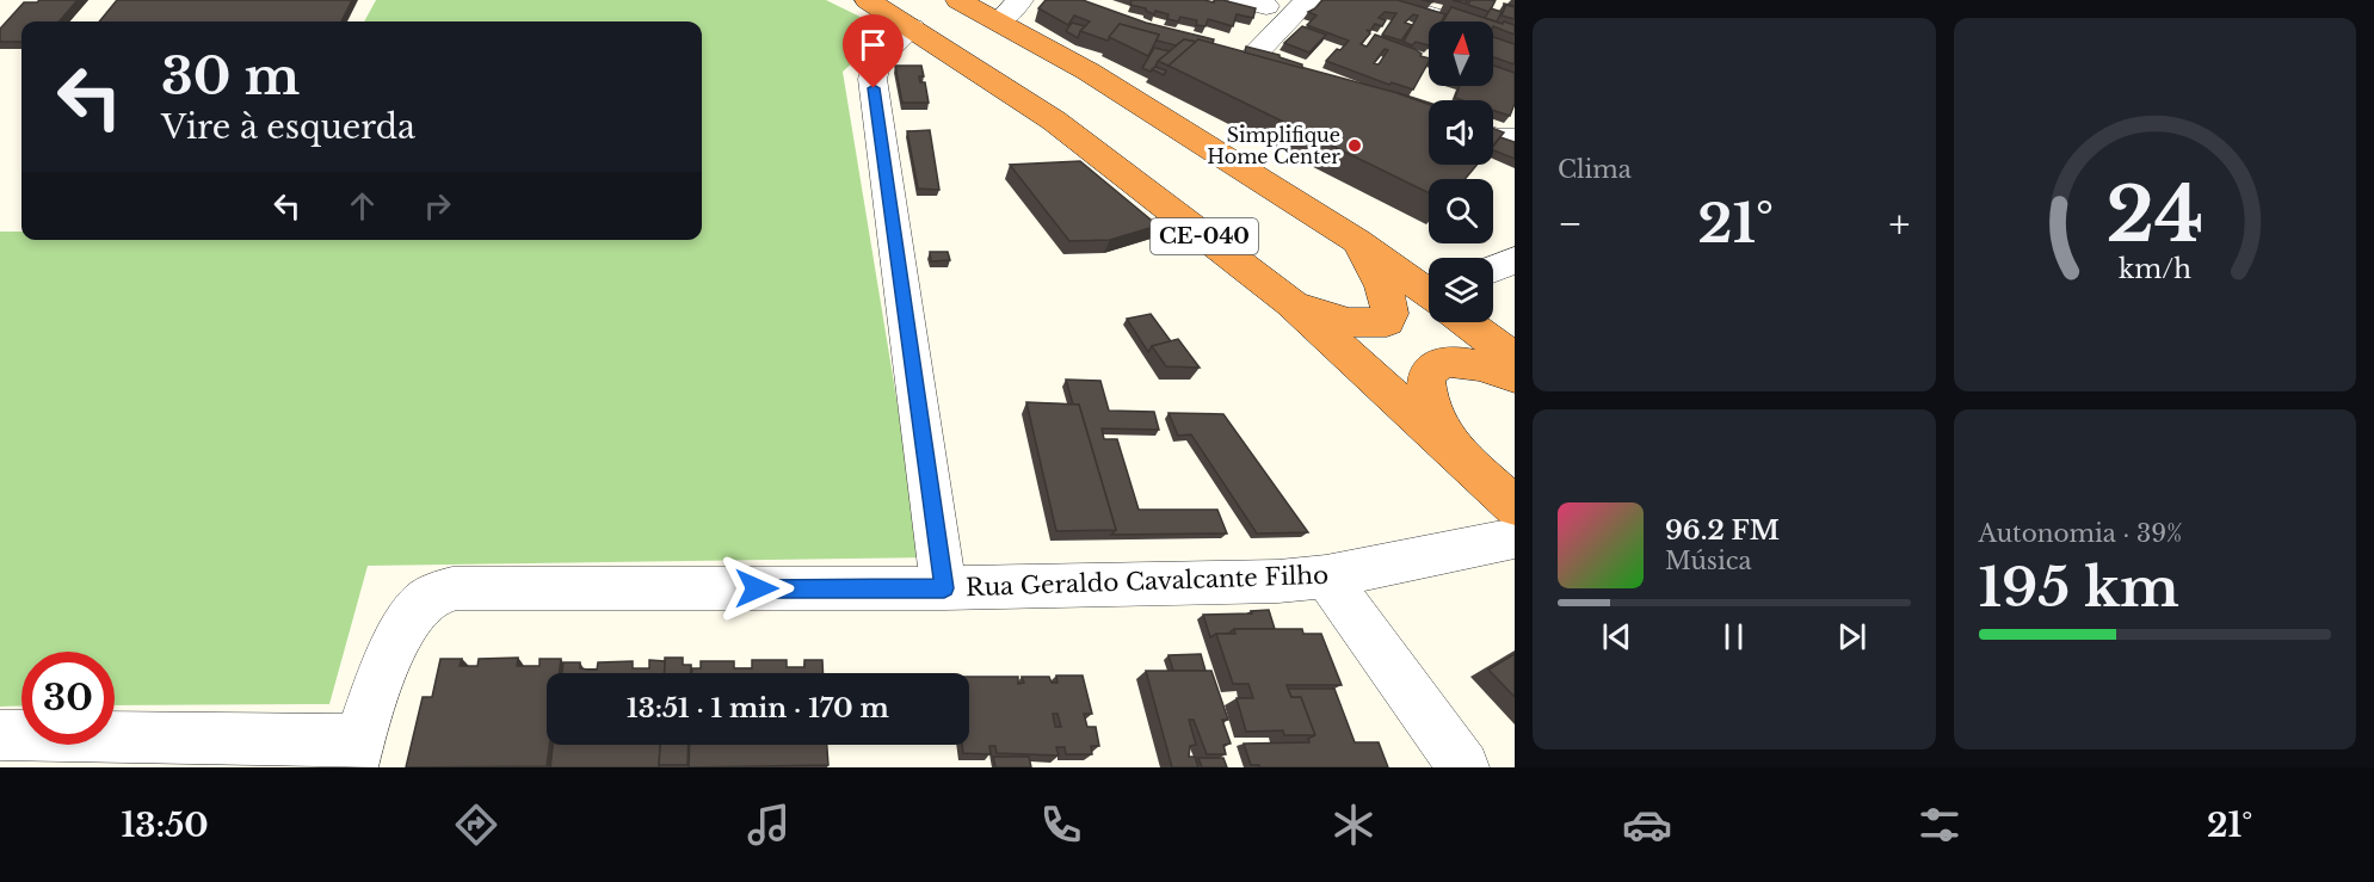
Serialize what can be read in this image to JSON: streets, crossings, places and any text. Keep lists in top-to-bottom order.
{
  "streets": {
    "highway": ["CE-040"],
    "street": ["Rua Geraldo Cavalcante Filho"]
  },
  "places": ["Simplifique Home Center"],
  "north": "top",
  "page": {
    "tile": [
      "Clima",
      ["Autonomia · 39%", "195 km"]
    ],
    "turn": ["30 m", "Vire à esquerda"],
    "heat": ["−", "21°", "+"],
    "song": ["96.2 FM", "Música"],
    "limit": "30",
    "trip": "13:51 · 1 min · 170 m",
    "tabs": ["13:50", "21°"],
    "gauge": ["24", "km/h"]
  }
}
